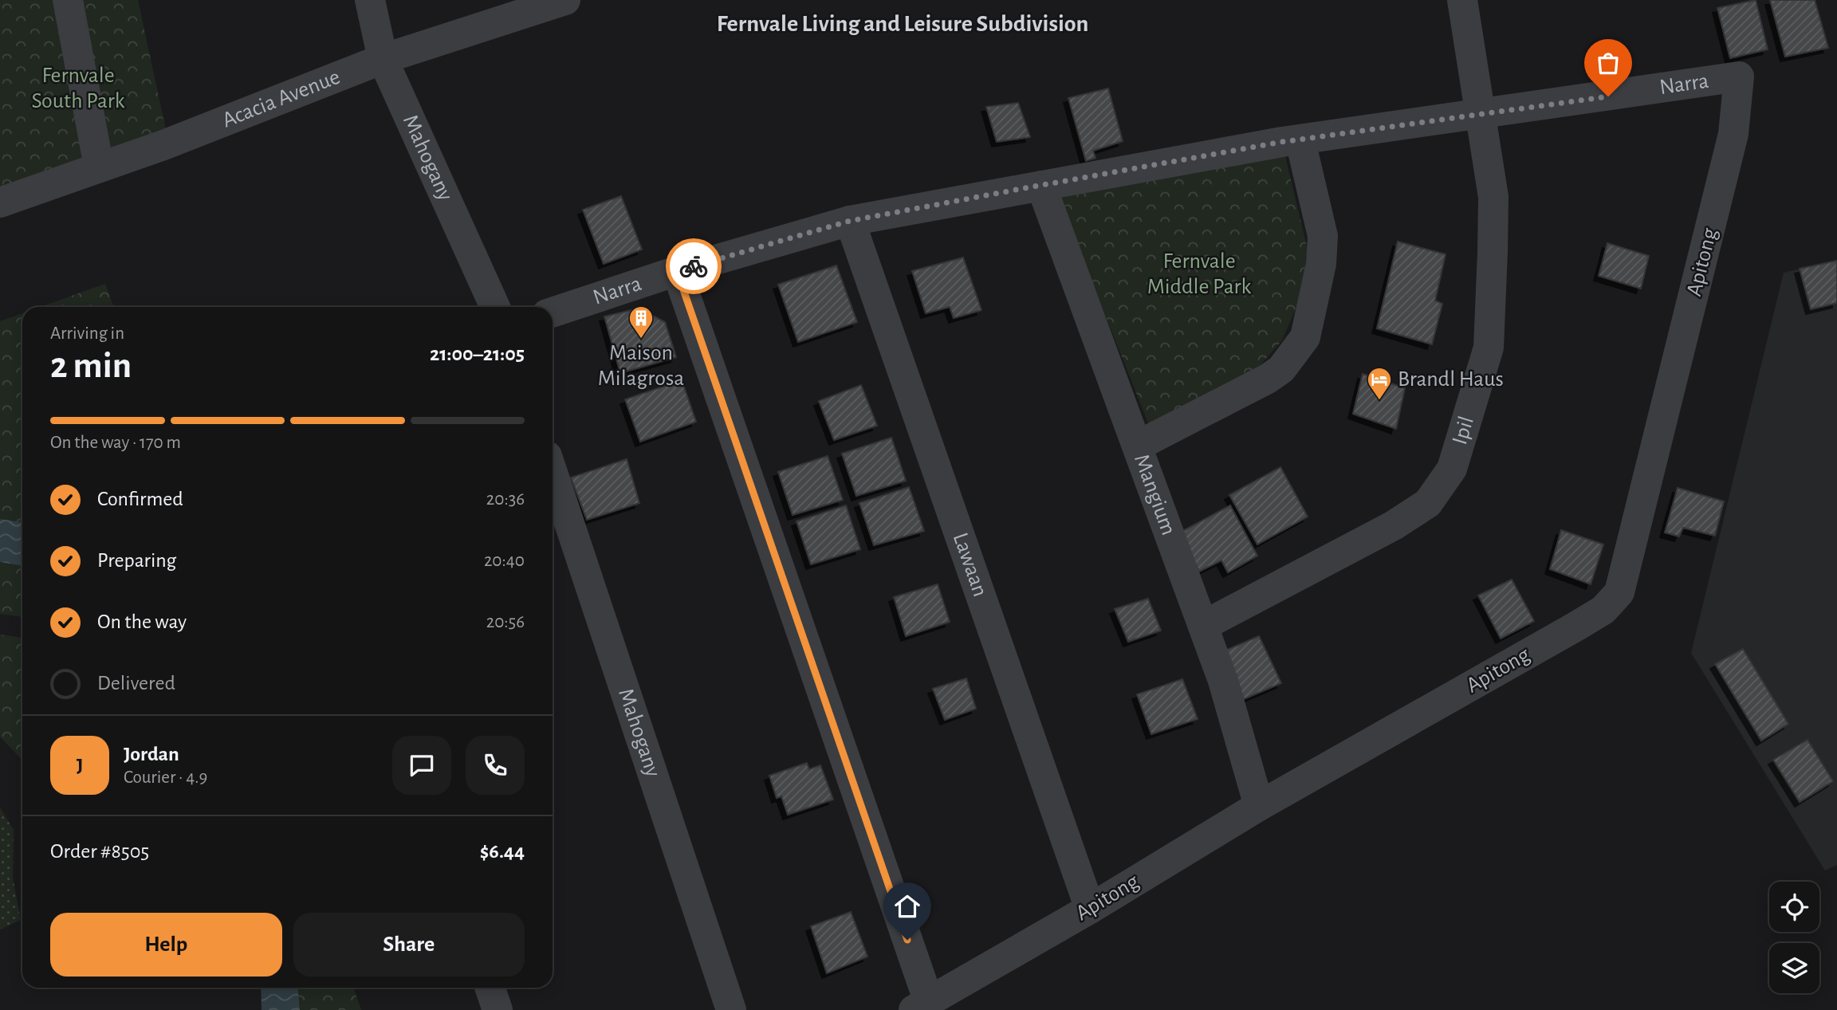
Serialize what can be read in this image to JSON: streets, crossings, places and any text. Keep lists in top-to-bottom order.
{
  "streets": {
    "street": [
      "Narra",
      "Acacia Avenue",
      "Mahogany",
      "Apitong",
      "Ipil",
      "Mangium",
      "Lawaan"
    ]
  },
  "crossings": [
    ["Narra", "Apitong"],
    ["Narra", "Ipil"],
    ["Narra", "Mangium"],
    ["Narra", "Lawaan"],
    ["Acacia Avenue", "Mahogany"],
    ["Apitong", "Mangium"],
    ["Apitong", "Lawaan"],
    ["Ipil", "Mangium"]
  ],
  "districts": ["Fernvale Living and Leisure Subdivision"],
  "parks": ["Fernvale South Park", "Fernvale Middle Park"],
  "places": {
    "building": ["Maison Milagrosa"],
    "hotel": ["Brandl Haus"]
  },
  "page": {
    "heading": ["2 min", "Arriving in", "21:00–21:05"],
    "panel": [
      "Jordan",
      "Courier · 4.9",
      "Order #8505",
      "$6.44"
    ],
    "bar": "On the way · 170 m",
    "list": [
      ["Confirmed", "20:36"],
      ["Preparing", "20:40"],
      ["On the way", "20:56"],
      "Delivered"
    ],
    "round": "J",
    "buttons": ["Help", "Share"]
  }
}
